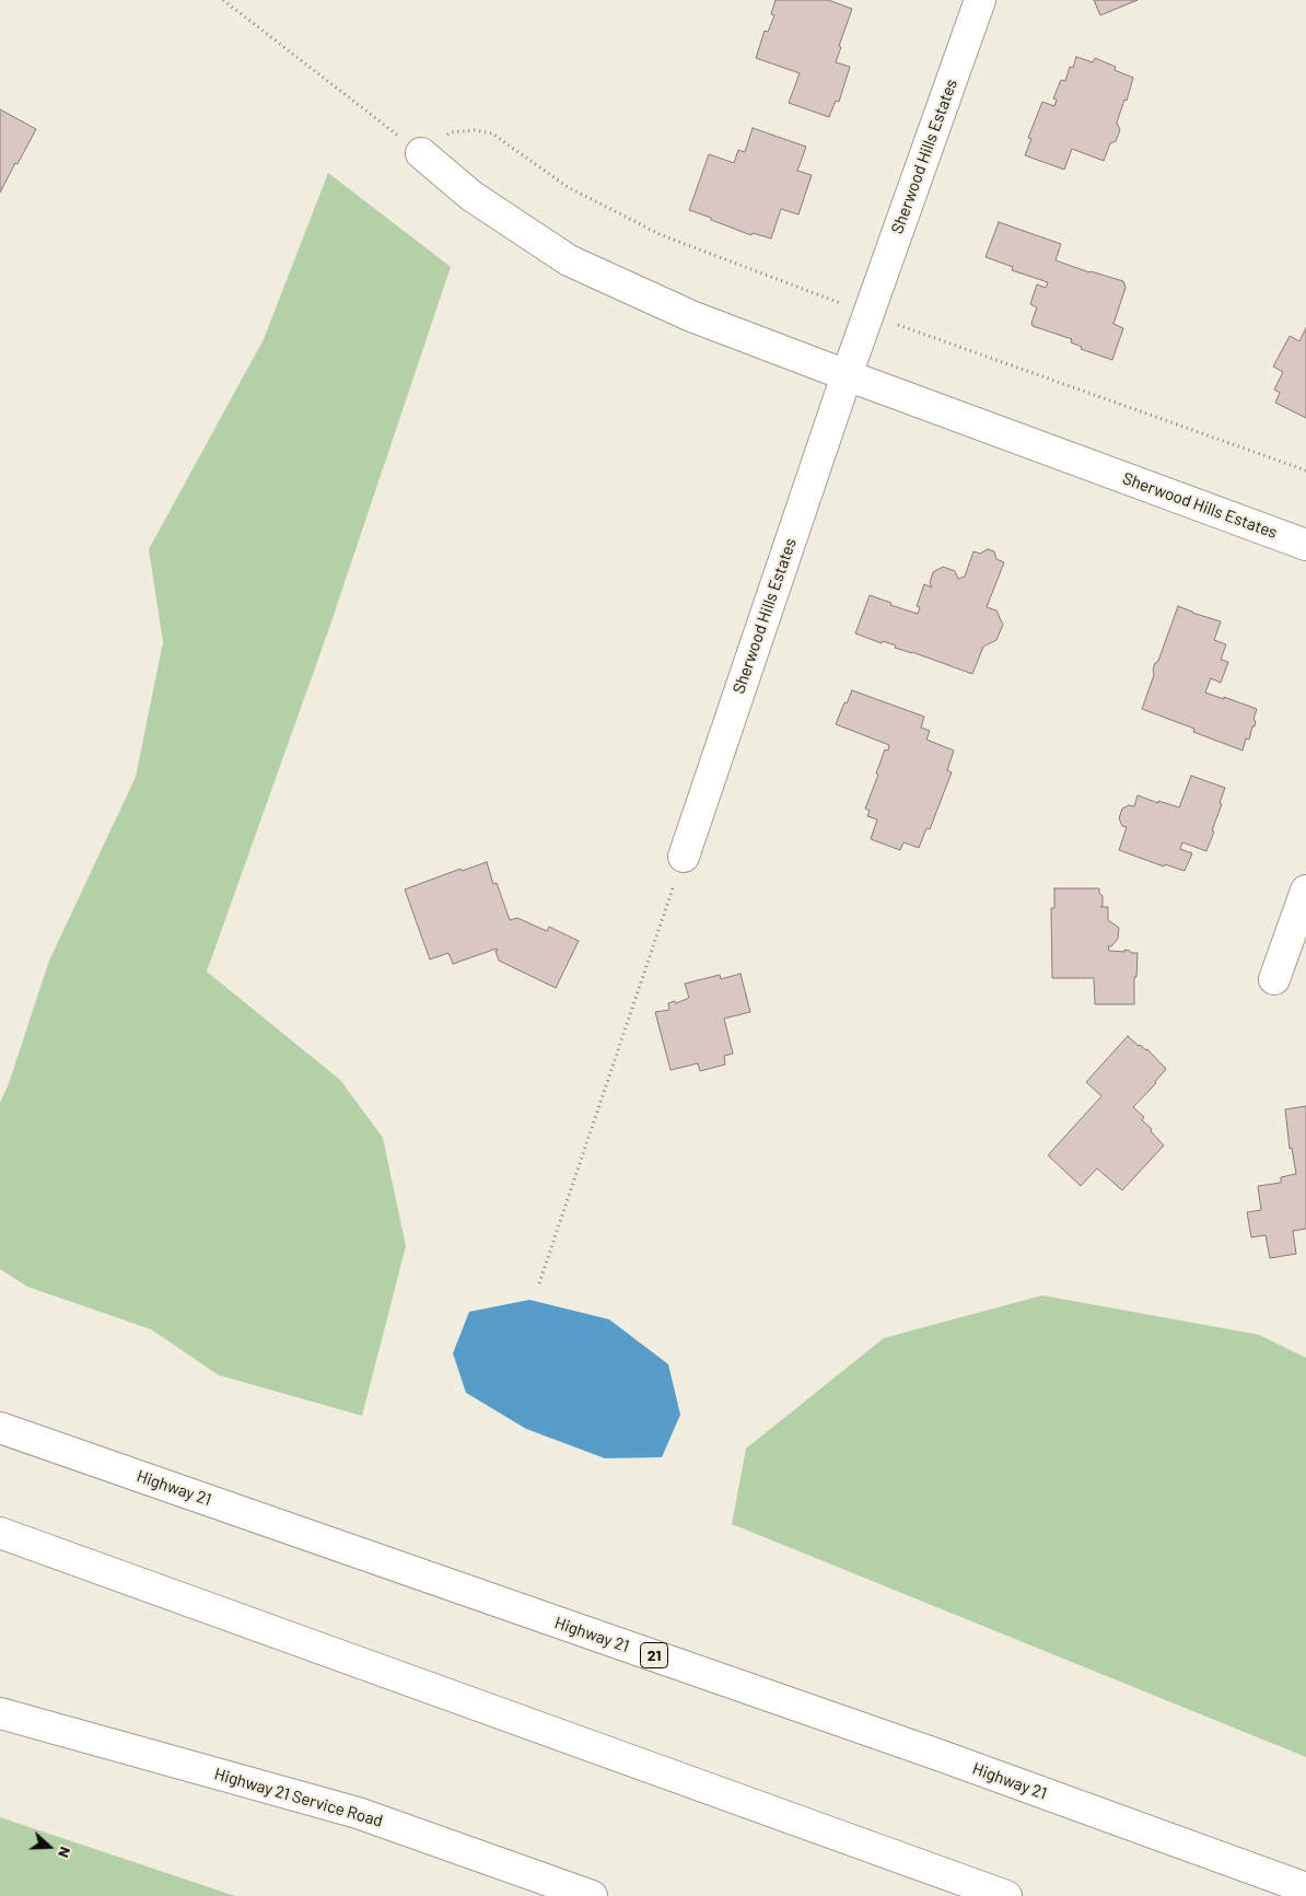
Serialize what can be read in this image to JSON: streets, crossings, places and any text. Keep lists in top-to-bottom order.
{
  "streets": {
    "street": [
      "Sherwood Hills Estates",
      "Highway 21",
      "21",
      "Highway 21 Service Road"
    ]
  },
  "north": "right"
}
